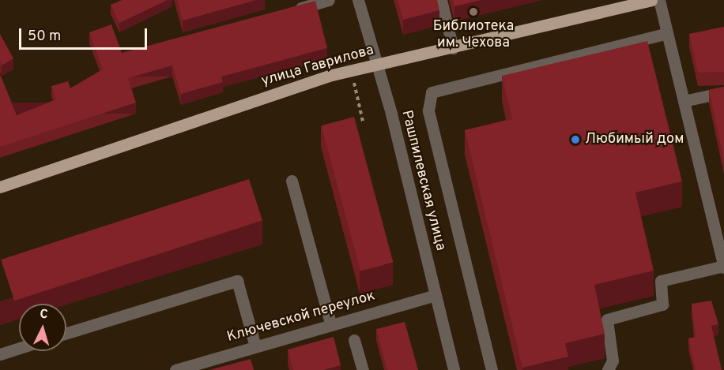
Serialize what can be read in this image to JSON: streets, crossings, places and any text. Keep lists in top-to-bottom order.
{
  "streets": {
    "main road": ["улица Гаврилова"],
    "street": ["Рашпилевская улица", "Ключевской переулок"]
  },
  "crossings": [
    ["улица Гаврилова", "Рашпилевская улица"],
    ["Рашпилевская улица", "Ключевской переулок"]
  ],
  "places": ["Библиотека им. Чехова", "Любимый дом"],
  "scale_bar": "50 m",
  "north": "top"
}
